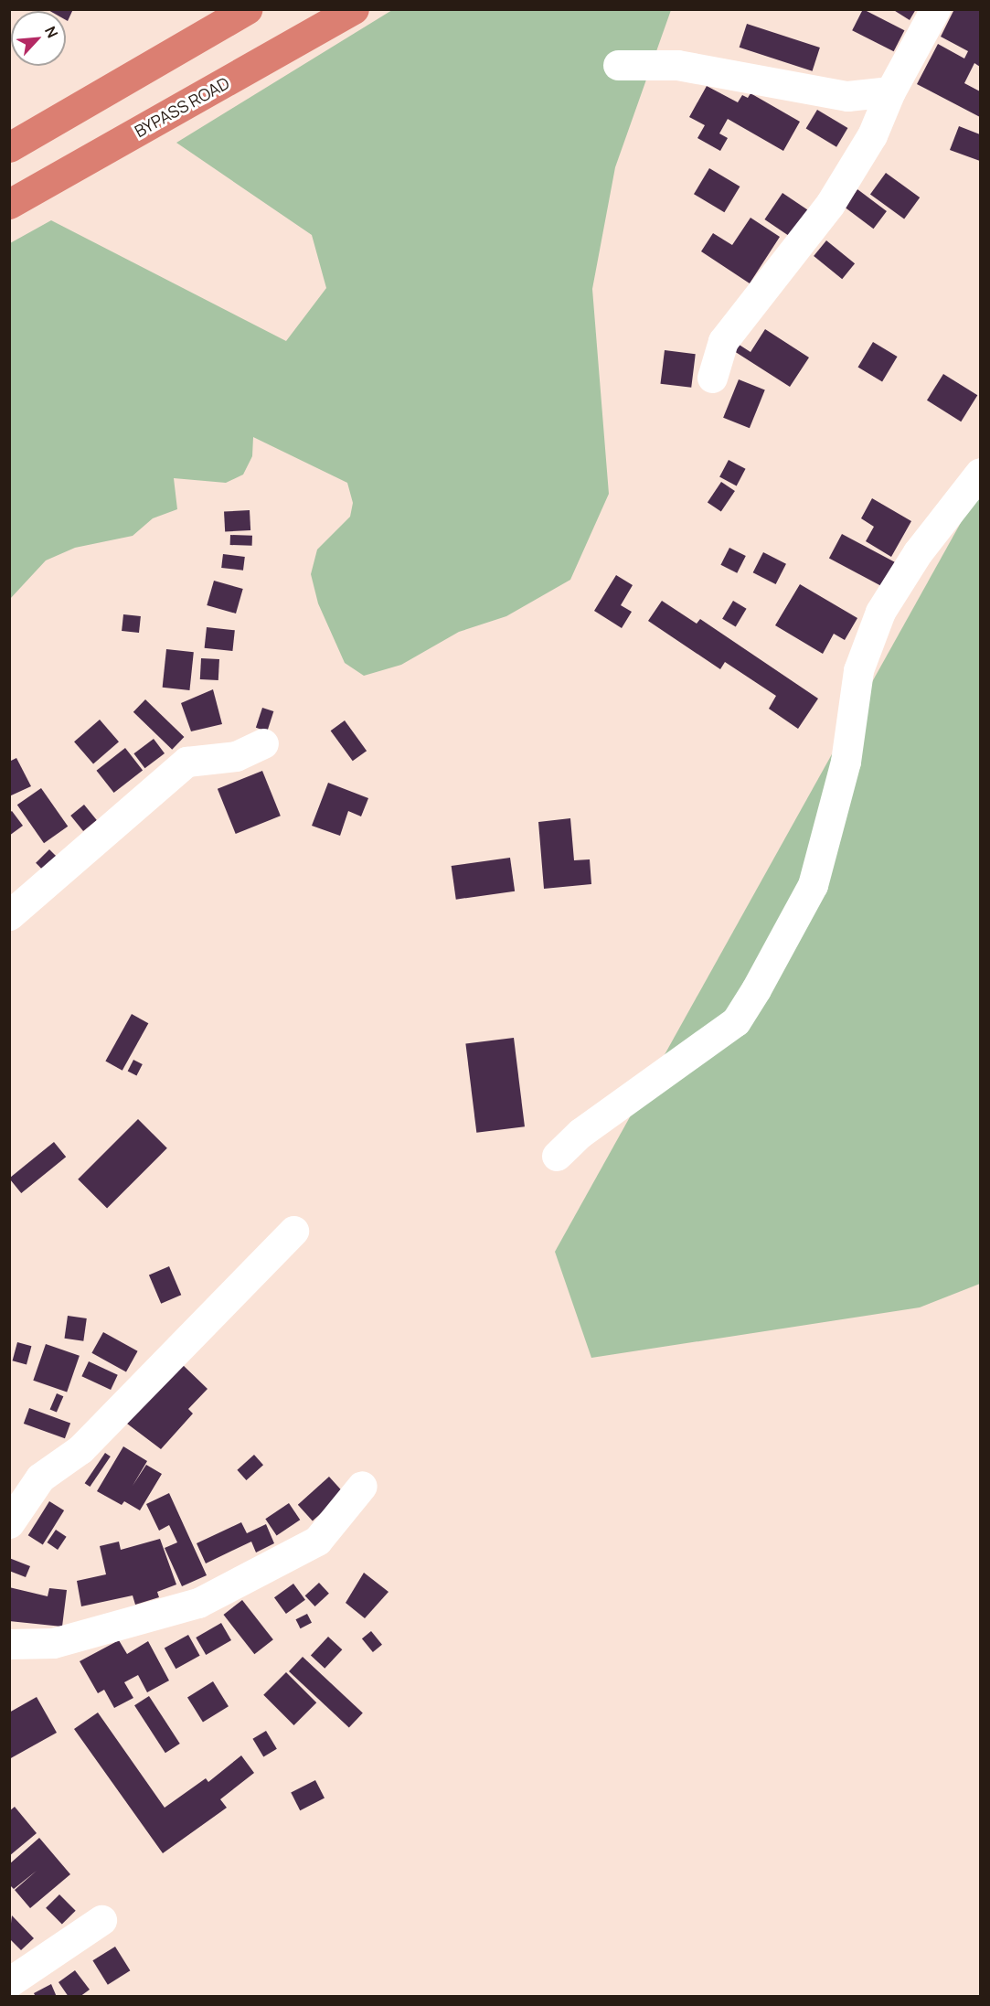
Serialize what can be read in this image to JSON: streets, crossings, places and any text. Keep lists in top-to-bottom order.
{
  "streets": {
    "highway": ["BYPASS ROAD"]
  },
  "north": "top right"
}
